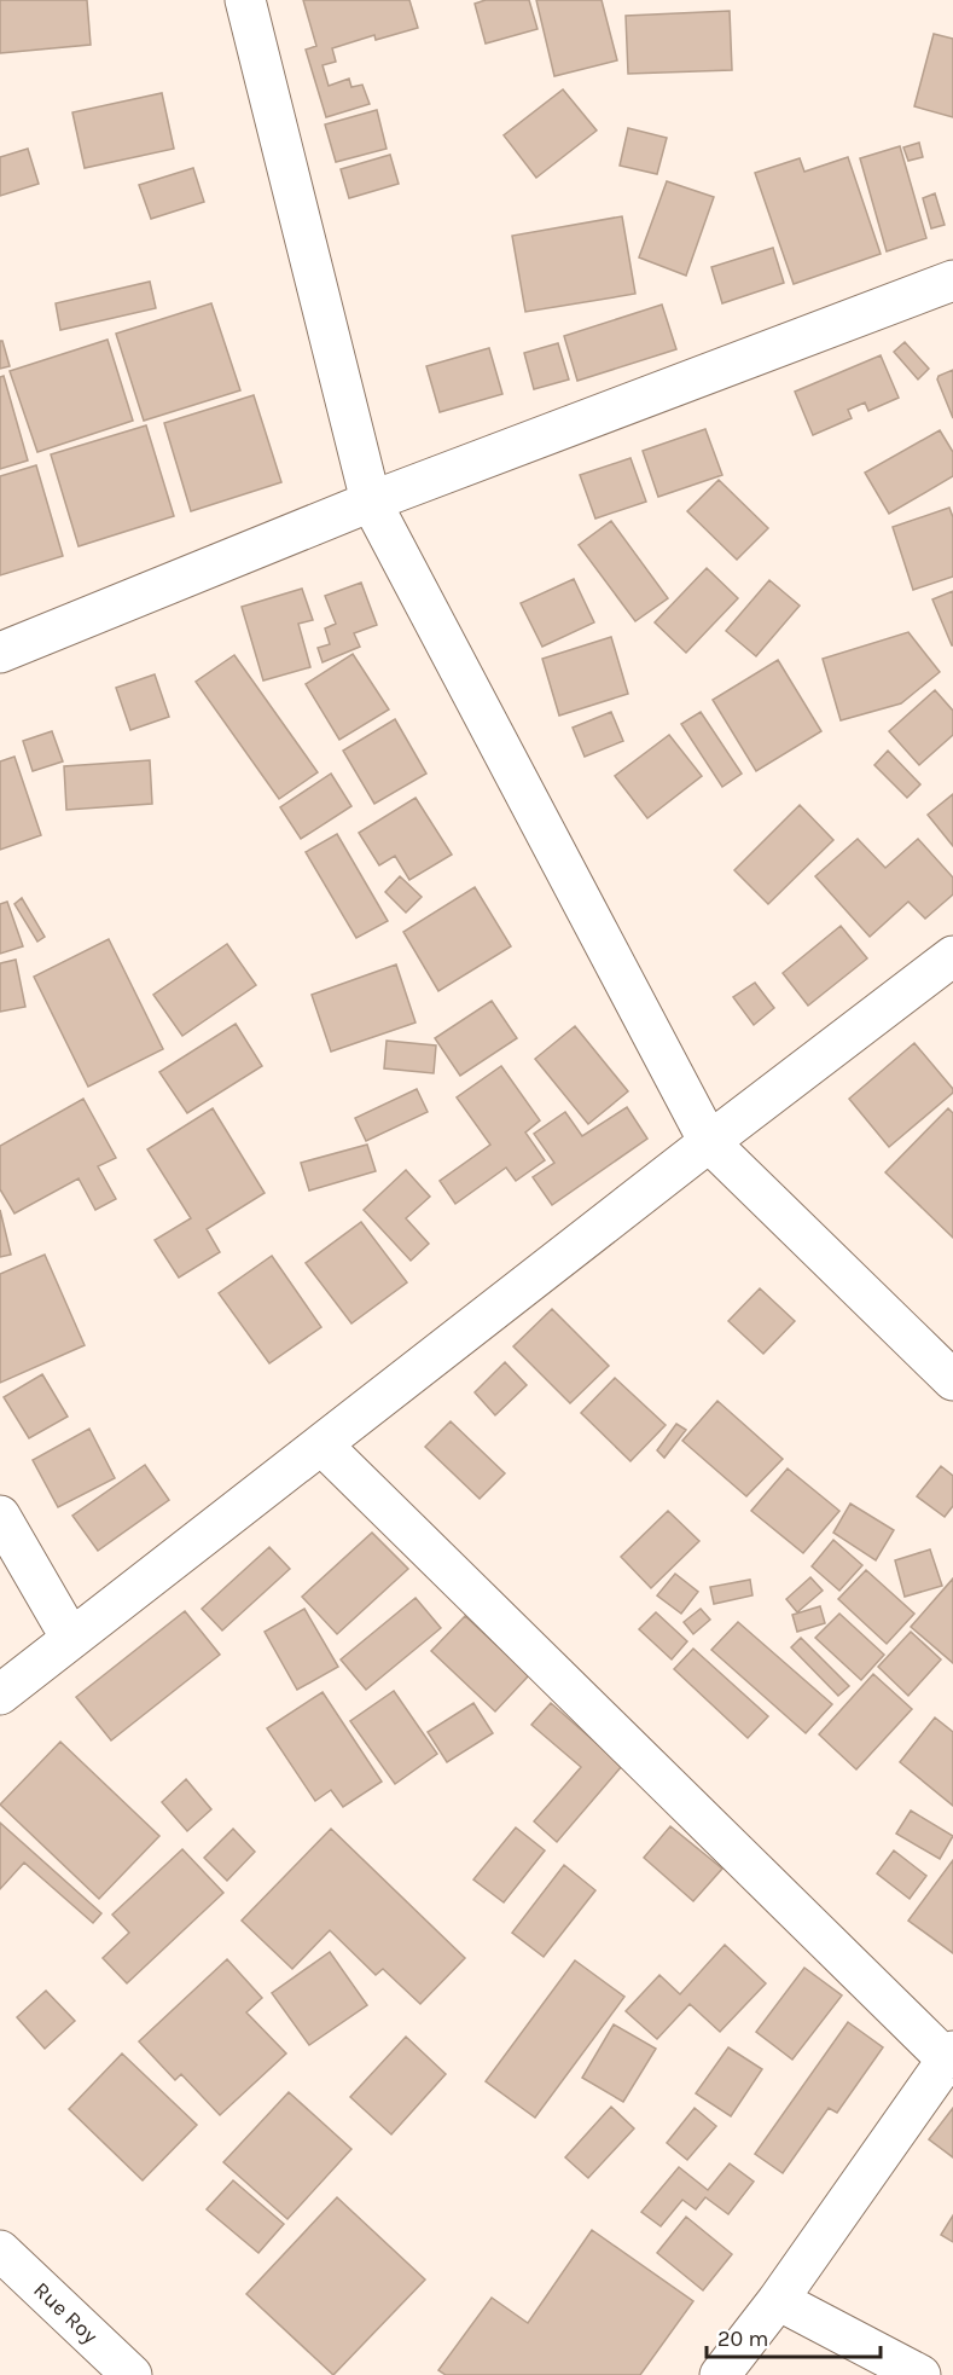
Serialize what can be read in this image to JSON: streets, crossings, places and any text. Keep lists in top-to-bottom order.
{
  "streets": {
    "street": ["Rue Roy"]
  },
  "scale_bar": "20 m"
}
